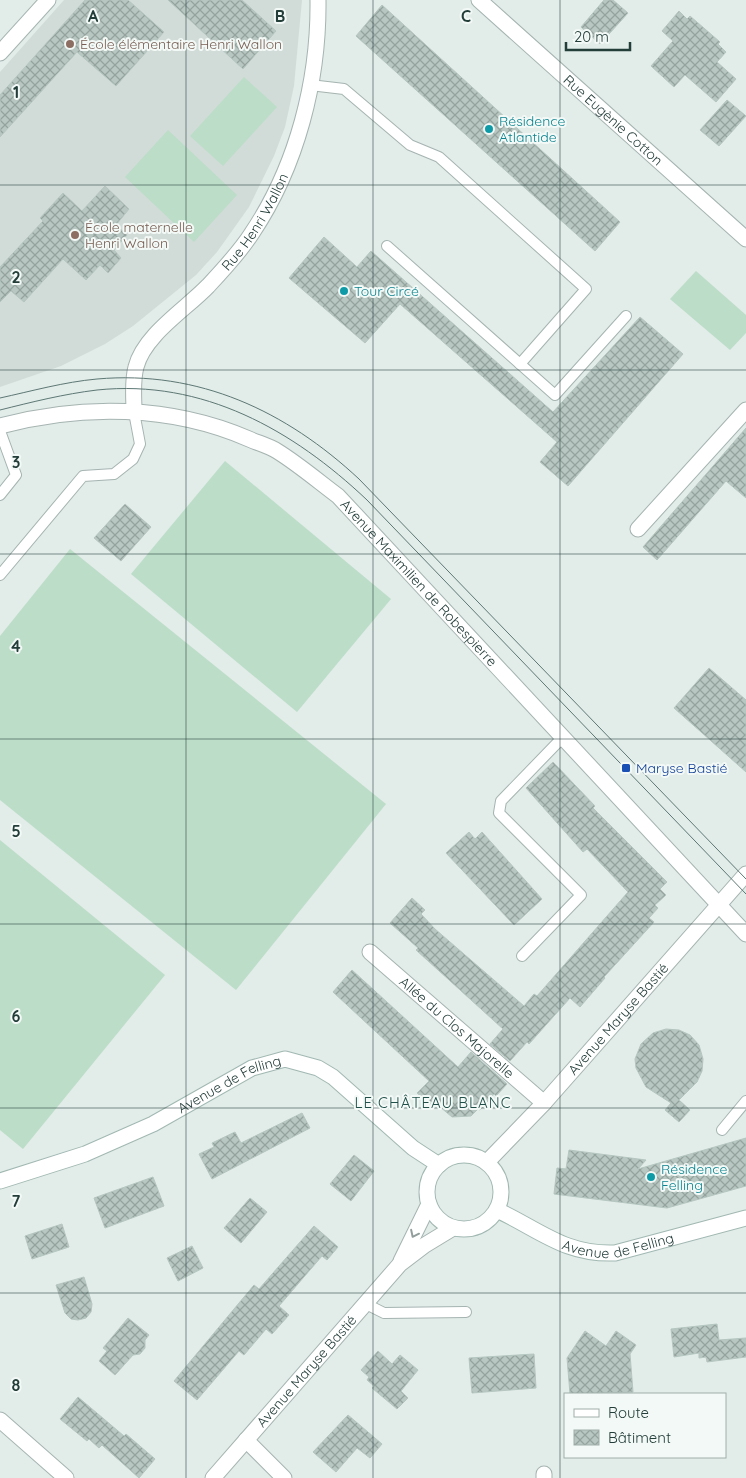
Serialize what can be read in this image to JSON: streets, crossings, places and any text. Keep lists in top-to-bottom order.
{
  "streets": {
    "street": [
      "Rue Eugènie Cotton",
      "Rue Henri Wallon",
      "Avenue Maximilien de Robespierre",
      "Avenue Maryse Bastié",
      "Allée du Clos Majorelle",
      "Avenue de Felling"
    ]
  },
  "crossings": [
    ["Rue Henri Wallon", "Avenue Maximilien de Robespierre"],
    ["Avenue Maximilien de Robespierre", "Avenue Maryse Bastié"],
    ["Avenue Maryse Bastié", "Allée du Clos Majorelle"],
    ["Avenue Maryse Bastié", "Avenue de Felling"]
  ],
  "districts": ["LE CHÂTEAU BLANC"],
  "places": {
    "other": [
      "École élémentaire Henri Wallon",
      "Résidence Atlantide",
      "École maternelle Henri Wallon",
      "Tour Circé",
      "Résidence Felling"
    ],
    "transit": ["Maryse Bastié"]
  },
  "legend": ["Route", "Bâtiment"],
  "scale_bar": "20 m",
  "grid": {
    "columns": ["A", "B", "C"],
    "rows": [
      "1",
      "2",
      "3",
      "4",
      "5",
      "6",
      "7",
      "8"
    ]
  }
}
